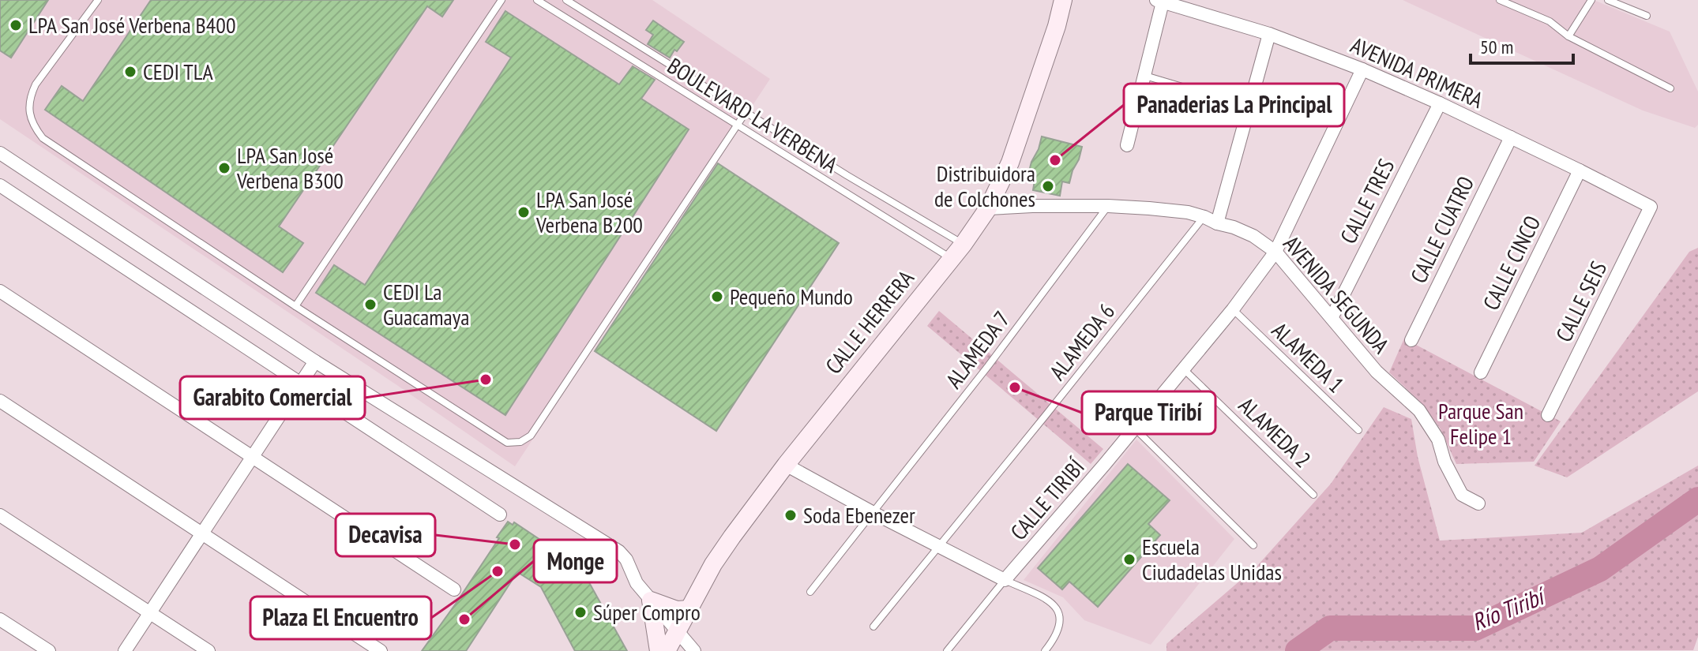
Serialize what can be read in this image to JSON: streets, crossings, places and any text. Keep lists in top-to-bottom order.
{
  "streets": {
    "street": [
      "AVENIDA PRIMERA",
      "CALLE TRES",
      "CALLE CUATRO",
      "CALLE CINCO",
      "AVENIDA SEGUNDA",
      "CALLE SEIS",
      "CALLE HERRERA",
      "CALLE TIRIBÍ"
    ],
    "lane": [
      "BOULEVARD LA VERBENA",
      "ALAMEDA 6",
      "ALAMEDA 7",
      "ALAMEDA 1",
      "ALAMEDA 2"
    ]
  },
  "crossings": [
    ["AVENIDA PRIMERA", "CALLE TRES"],
    ["AVENIDA PRIMERA", "CALLE CUATRO"],
    ["AVENIDA PRIMERA", "CALLE CINCO"],
    ["AVENIDA PRIMERA", "CALLE SEIS"],
    ["AVENIDA PRIMERA", "CALLE TIRIBÍ"],
    ["BOULEVARD LA VERBENA", "CALLE HERRERA"],
    ["CALLE TRES", "AVENIDA SEGUNDA"],
    ["AVENIDA SEGUNDA", "CALLE HERRERA"],
    ["AVENIDA SEGUNDA", "ALAMEDA 6"],
    ["AVENIDA SEGUNDA", "ALAMEDA 7"],
    ["AVENIDA SEGUNDA", "CALLE TIRIBÍ"],
    ["ALAMEDA 1", "CALLE TIRIBÍ"],
    ["ALAMEDA 2", "CALLE TIRIBÍ"]
  ],
  "water": ["Río Tiribí"],
  "parks": ["Parque San Felipe 1"],
  "places": [
    "LPA San José Verbena B400",
    "CEDI TLA",
    "Panaderias La Principal",
    "LPA San José Verbena B300",
    "Distribuidora de Colchones",
    "LPA San José Verbena B200",
    "Pequeño Mundo",
    "CEDI La Guacamaya",
    "Garabito Comercial",
    "Parque Tiribí",
    "Soda Ebenezer",
    "Decavisa",
    "Escuela Ciudadelas Unidas",
    "Plaza El Encuentro",
    "Súper Compro",
    "Monge"
  ],
  "scale_bar": "50 m"
}
